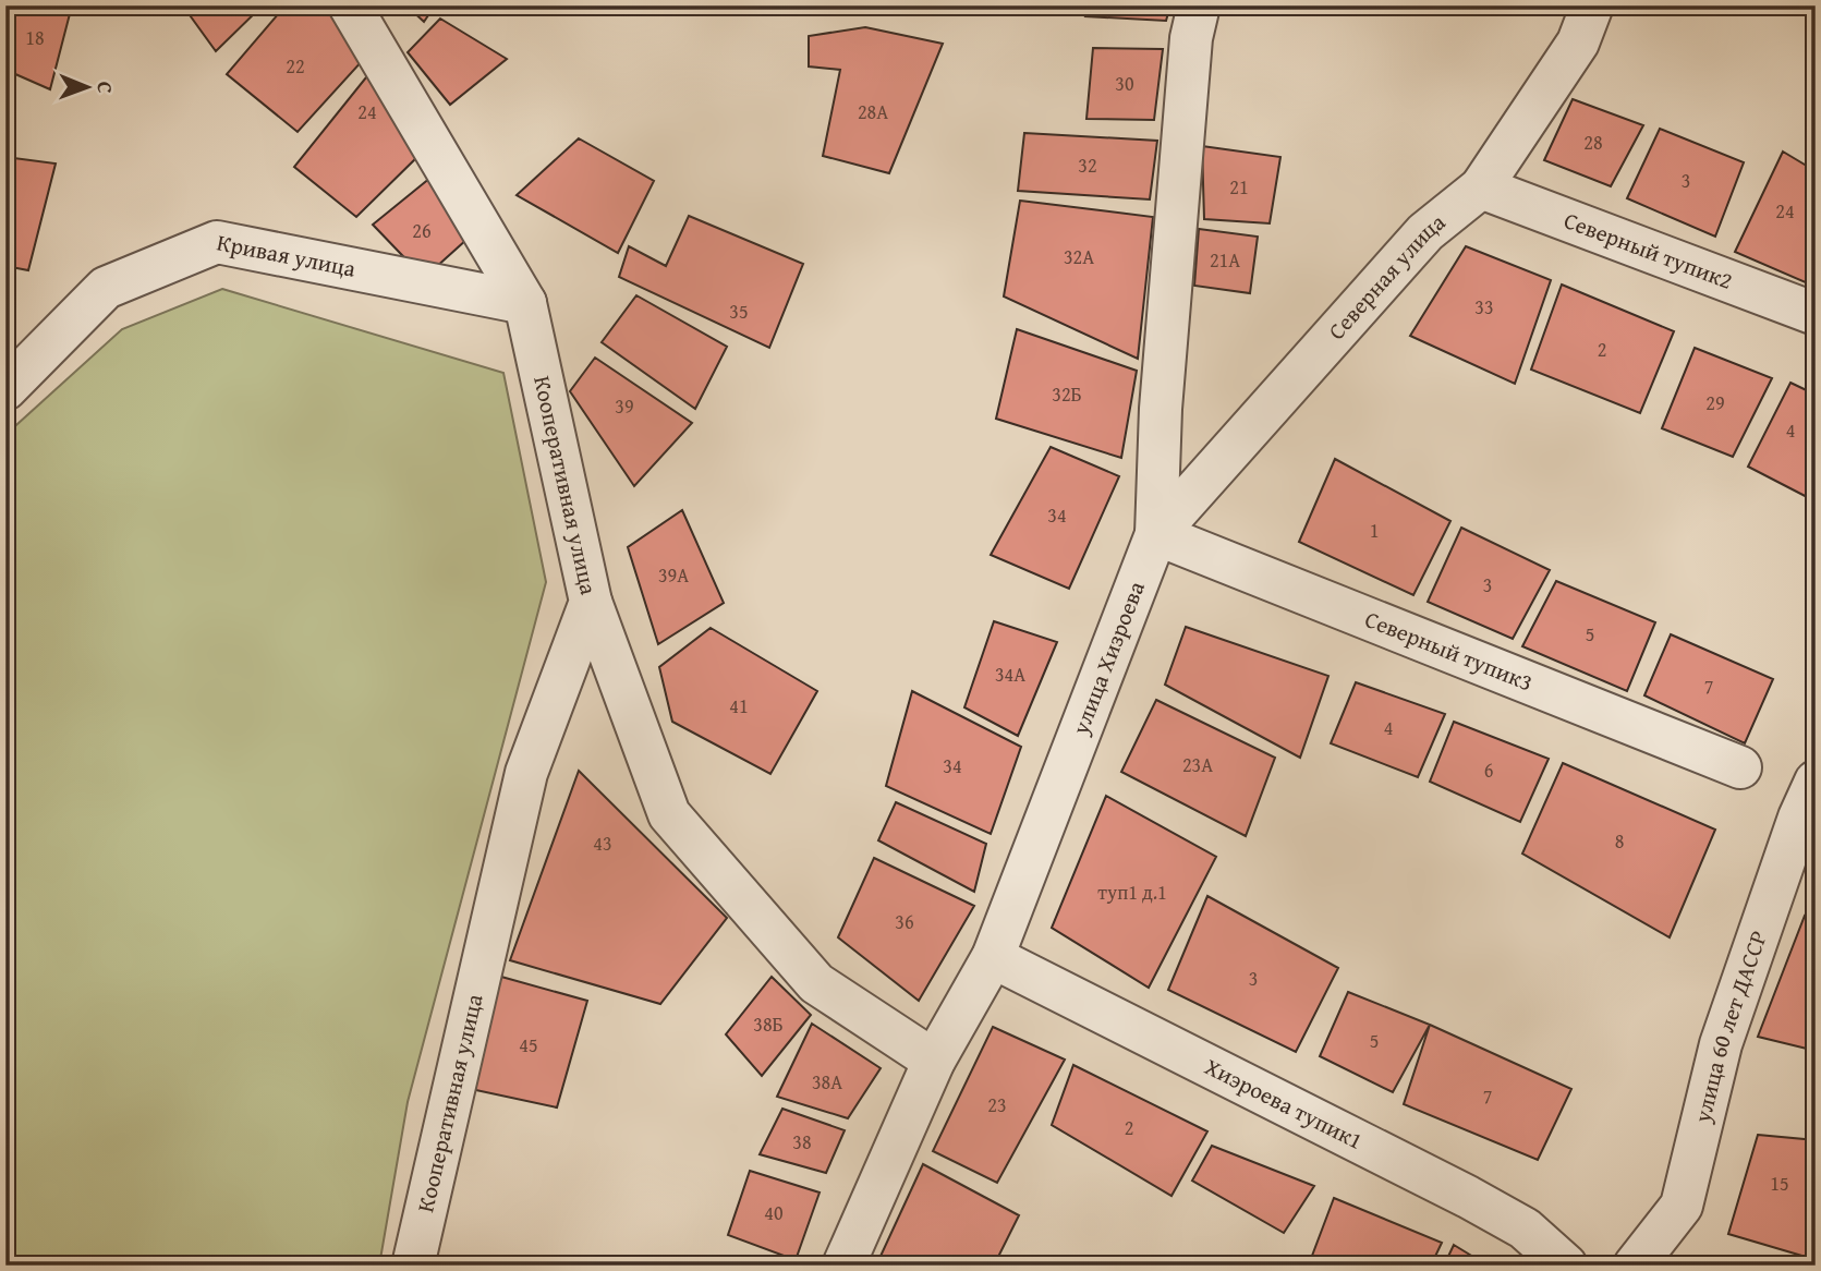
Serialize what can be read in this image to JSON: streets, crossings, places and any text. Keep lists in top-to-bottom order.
{
  "streets": {
    "street": [
      "Северный тупик2",
      "Кривая улица",
      "Северная улица",
      "Кооперативная улица",
      "Северный тупик3",
      "улица Хизроева",
      "улица 60 лет ДАССР",
      "Хиэроева тупик1"
    ]
  },
  "crossings": [
    ["Северный тупик2", "Северная улица"],
    ["Кривая улица", "Кооперативная улица"],
    ["Северная улица", "Северный тупик3"],
    ["Северная улица", "улица Хизроева"],
    ["Северный тупик3", "улица Хизроева"],
    ["улица Хизроева", "Хиэроева тупик1"]
  ],
  "house_numbers": [
    "18",
    "22",
    "30",
    "24",
    "28А",
    "28",
    "32",
    "3",
    "21",
    "24",
    "26",
    "32А",
    "21А",
    "33",
    "35",
    "2",
    "32Б",
    "29",
    "39",
    "4",
    "34",
    "1",
    "39А",
    "3",
    "5",
    "34А",
    "7",
    "41",
    "4",
    "23А",
    "34",
    "6",
    "8",
    "43",
    "туп1 д.1",
    "36",
    "3",
    "38Б",
    "5",
    "45",
    "38А",
    "7",
    "23",
    "2",
    "38",
    "15",
    "40"
  ],
  "north": "right"
}
